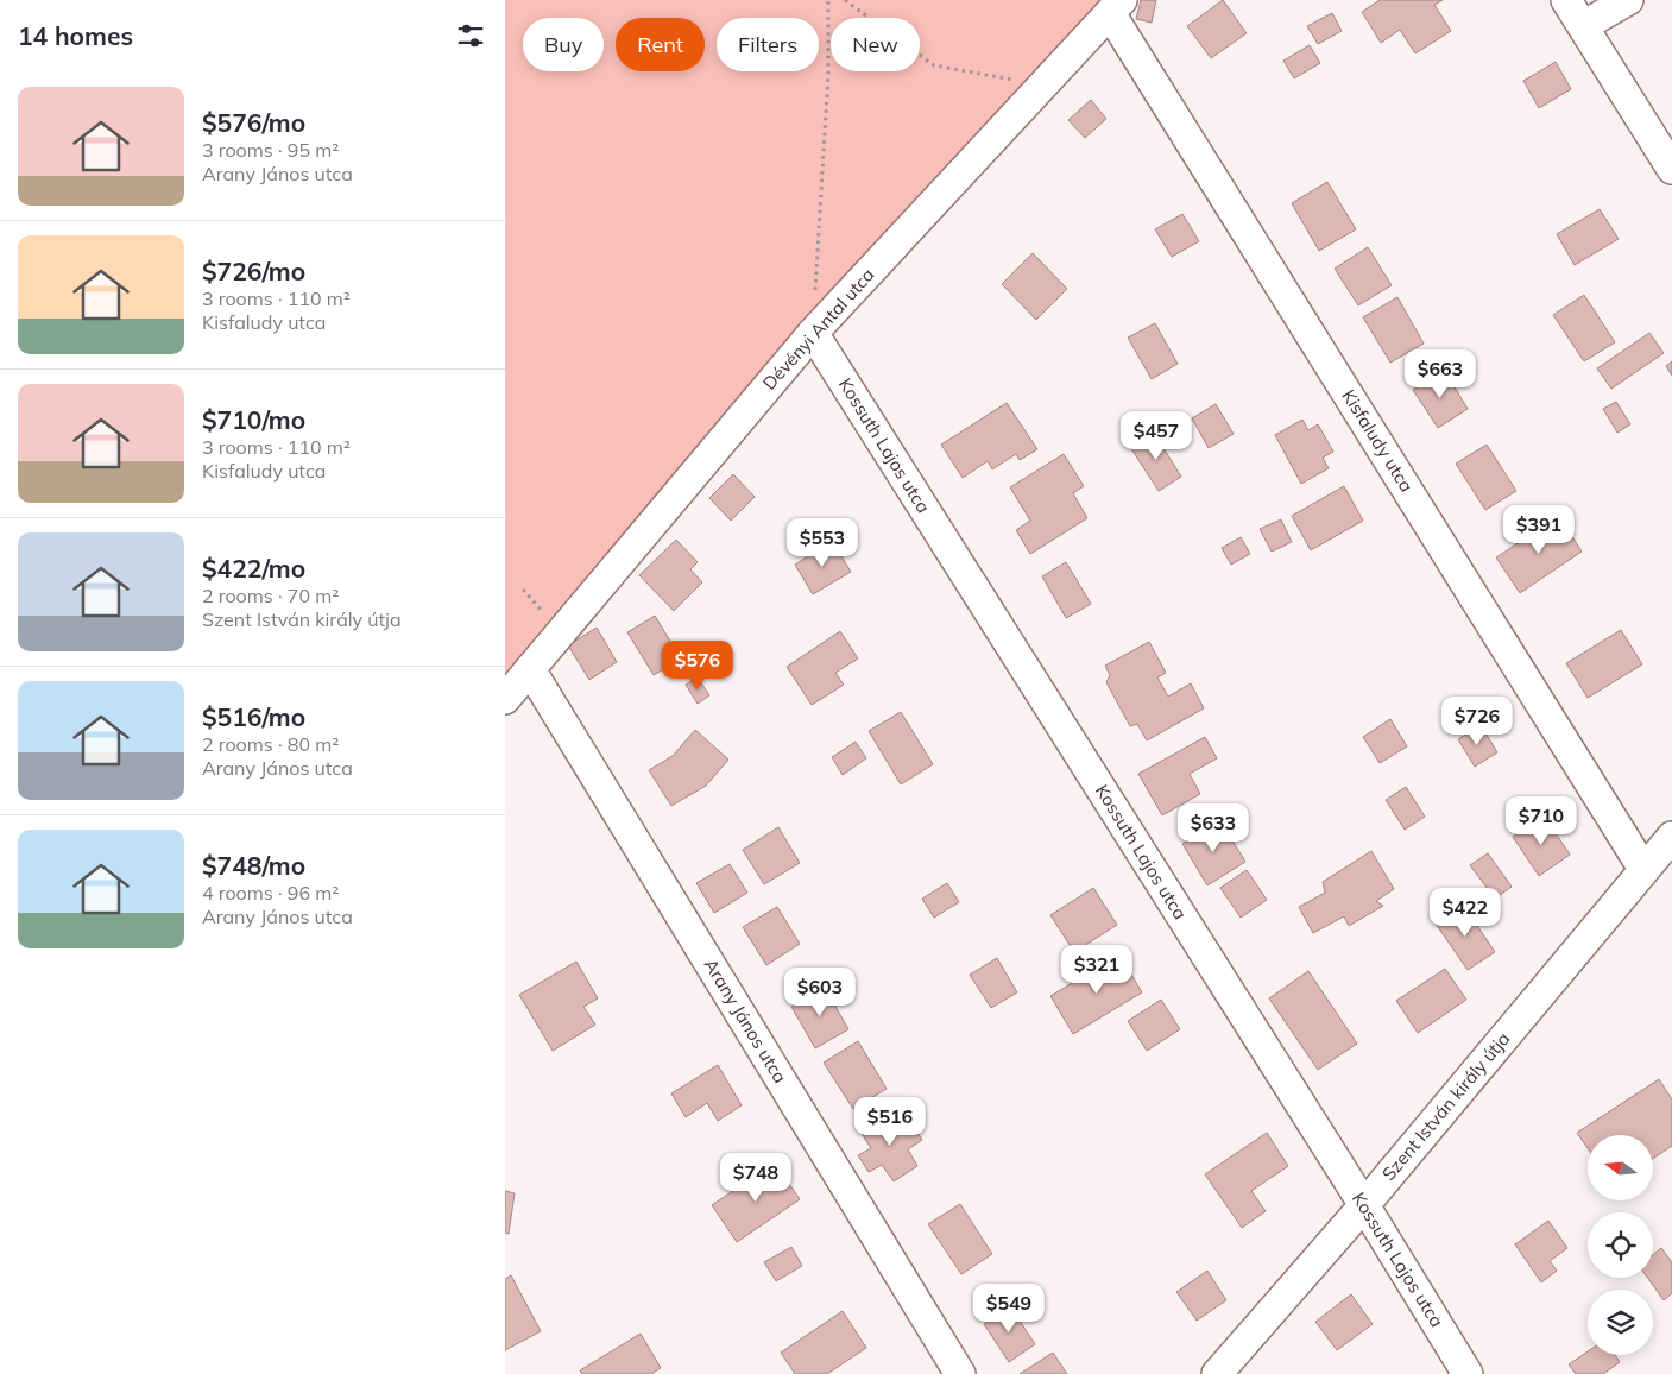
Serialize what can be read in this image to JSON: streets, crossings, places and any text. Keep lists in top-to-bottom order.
{
  "streets": {
    "street": [
      "Dévényi Antal utca",
      "Kisfaludy utca",
      "Kossuth Lajos utca",
      "Arany János utca",
      "Szent István király útja"
    ]
  },
  "crossings": [
    ["Dévényi Antal utca", "Kisfaludy utca"],
    ["Dévényi Antal utca", "Kossuth Lajos utca"],
    ["Dévényi Antal utca", "Arany János utca"],
    ["Kisfaludy utca", "Szent István király útja"],
    ["Kossuth Lajos utca", "Szent István király útja"]
  ],
  "north": "left",
  "page": {
    "heading": "14 homes",
    "chip": [
      "Buy",
      "Rent",
      "Filters",
      "New"
    ],
    "list": [
      {
        "name": "$576/mo",
        "note": "3 rooms · 95 m² · Arany János utca"
      },
      {
        "name": "$726/mo",
        "note": "3 rooms · 110 m² · Kisfaludy utca"
      },
      {
        "name": "$710/mo",
        "note": "3 rooms · 110 m² · Kisfaludy utca"
      },
      {
        "name": "$422/mo",
        "note": "2 rooms · 70 m² · Szent István király útja"
      },
      {
        "name": "$516/mo",
        "note": "2 rooms · 80 m² · Arany János utca"
      },
      {
        "name": "$748/mo",
        "note": "4 rooms · 96 m² · Arany János utca"
      }
    ],
    "price": [
      "$663",
      "$457",
      "$391",
      "$553",
      "$576",
      "$726",
      "$710",
      "$633",
      "$422",
      "$321",
      "$603",
      "$516",
      "$748",
      "$549"
    ]
  }
}
